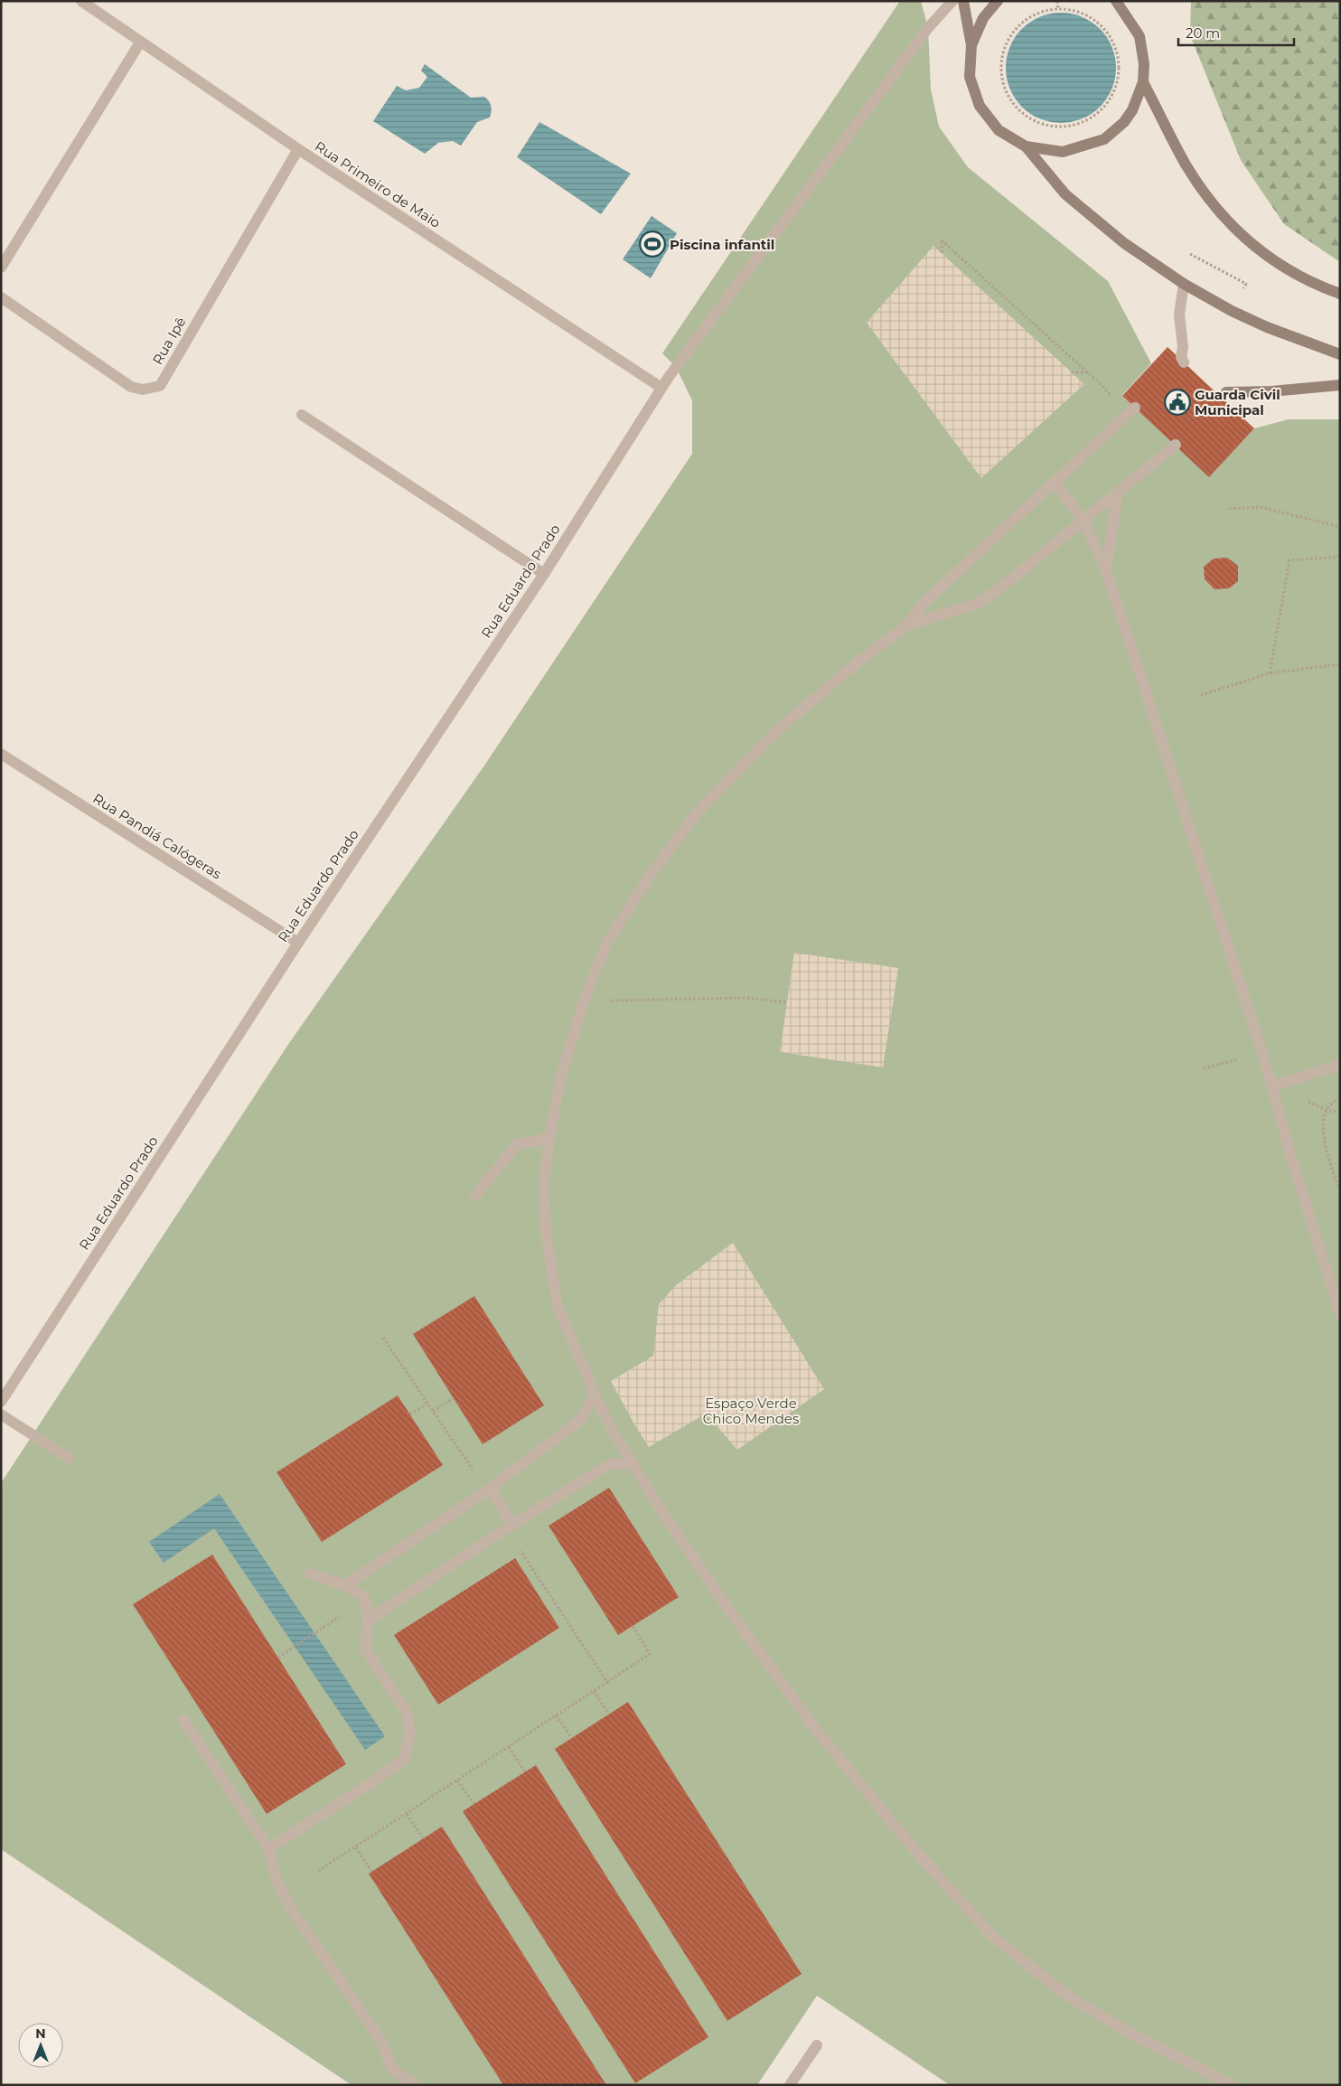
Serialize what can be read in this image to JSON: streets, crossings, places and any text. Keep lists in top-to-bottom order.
{
  "streets": {
    "street": [
      "Rua Primeiro de Maio",
      "Rua Ipê",
      "Rua Eduardo Prado",
      "Rua Pandiá Calógeras"
    ]
  },
  "crossings": [
    ["Rua Primeiro de Maio", "Rua Ipê"],
    ["Rua Primeiro de Maio", "Rua Eduardo Prado"],
    ["Rua Eduardo Prado", "Rua Pandiá Calógeras"]
  ],
  "parks": ["Espaço Verde Chico Mendes"],
  "places": {
    "sports": ["Piscina infantil"],
    "public building": ["Guarda Civil Municipal"]
  },
  "scale_bar": "20 m",
  "north": "top"
}
